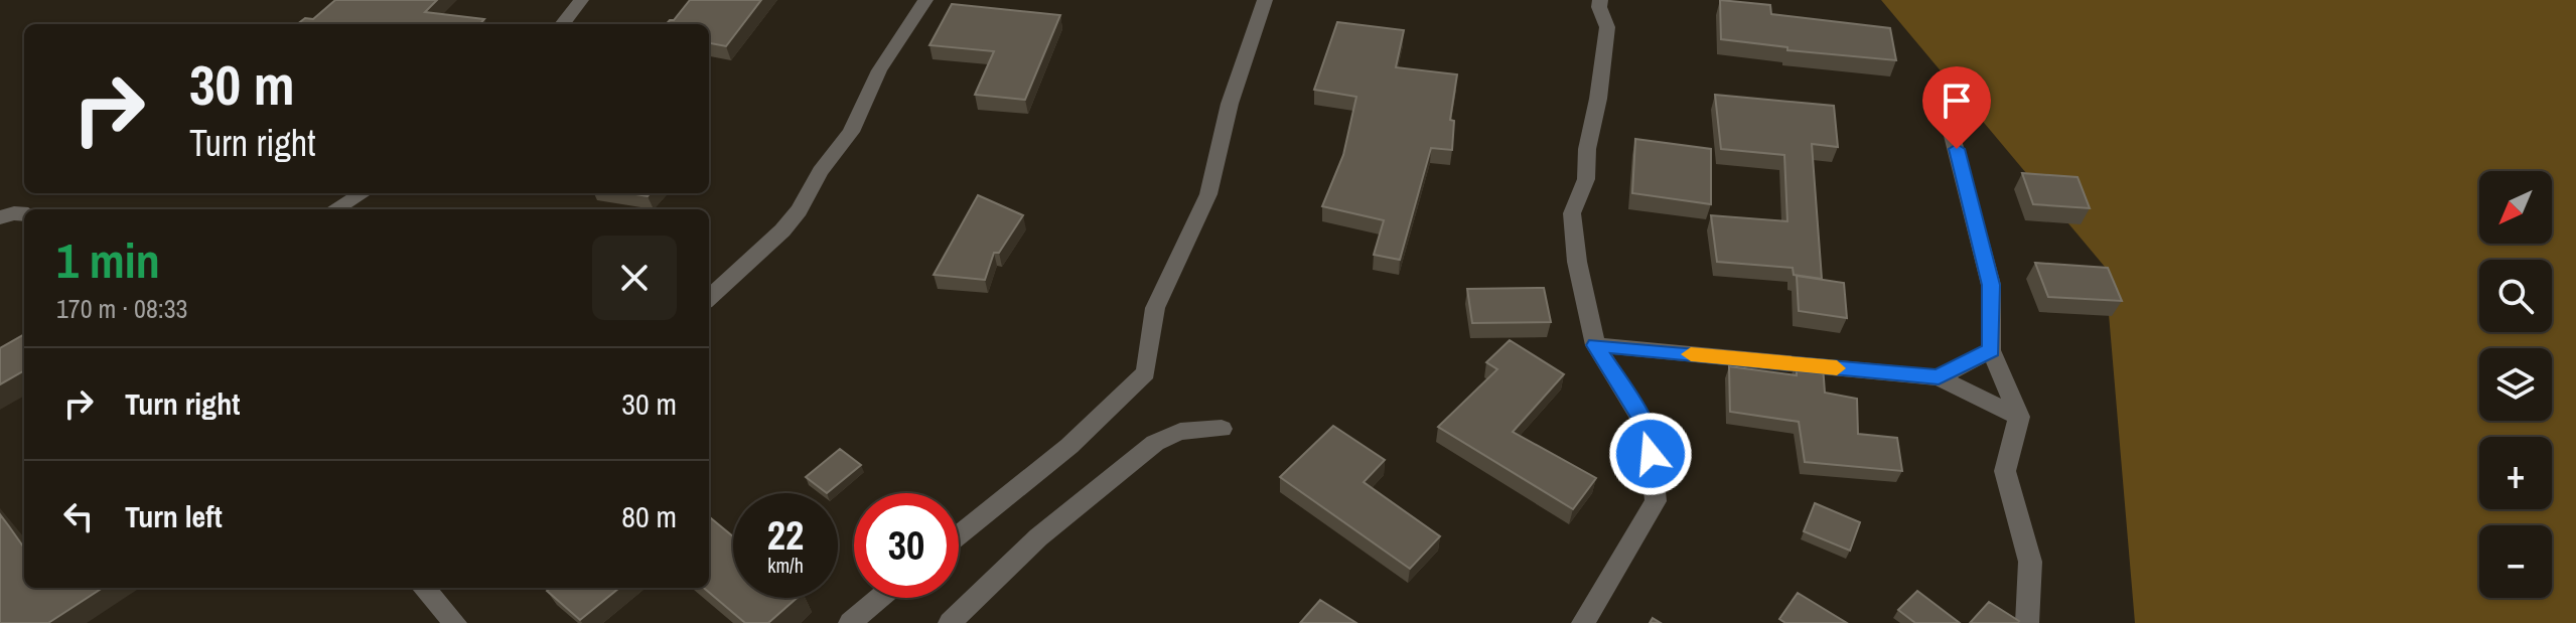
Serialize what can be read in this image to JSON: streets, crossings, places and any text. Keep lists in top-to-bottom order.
{
  "north": "bottom left",
  "page": {
    "turn": ["30 m", "Turn right"],
    "map_buttons": ["+", "−"],
    "heading": ["1 min", "170 m · 08:33"],
    "list": [
      {
        "name": "Turn right",
        "value": "30 m"
      },
      {
        "name": "Turn left",
        "value": "80 m"
      }
    ],
    "speed": "22 km/h",
    "limit": "30"
  }
}
